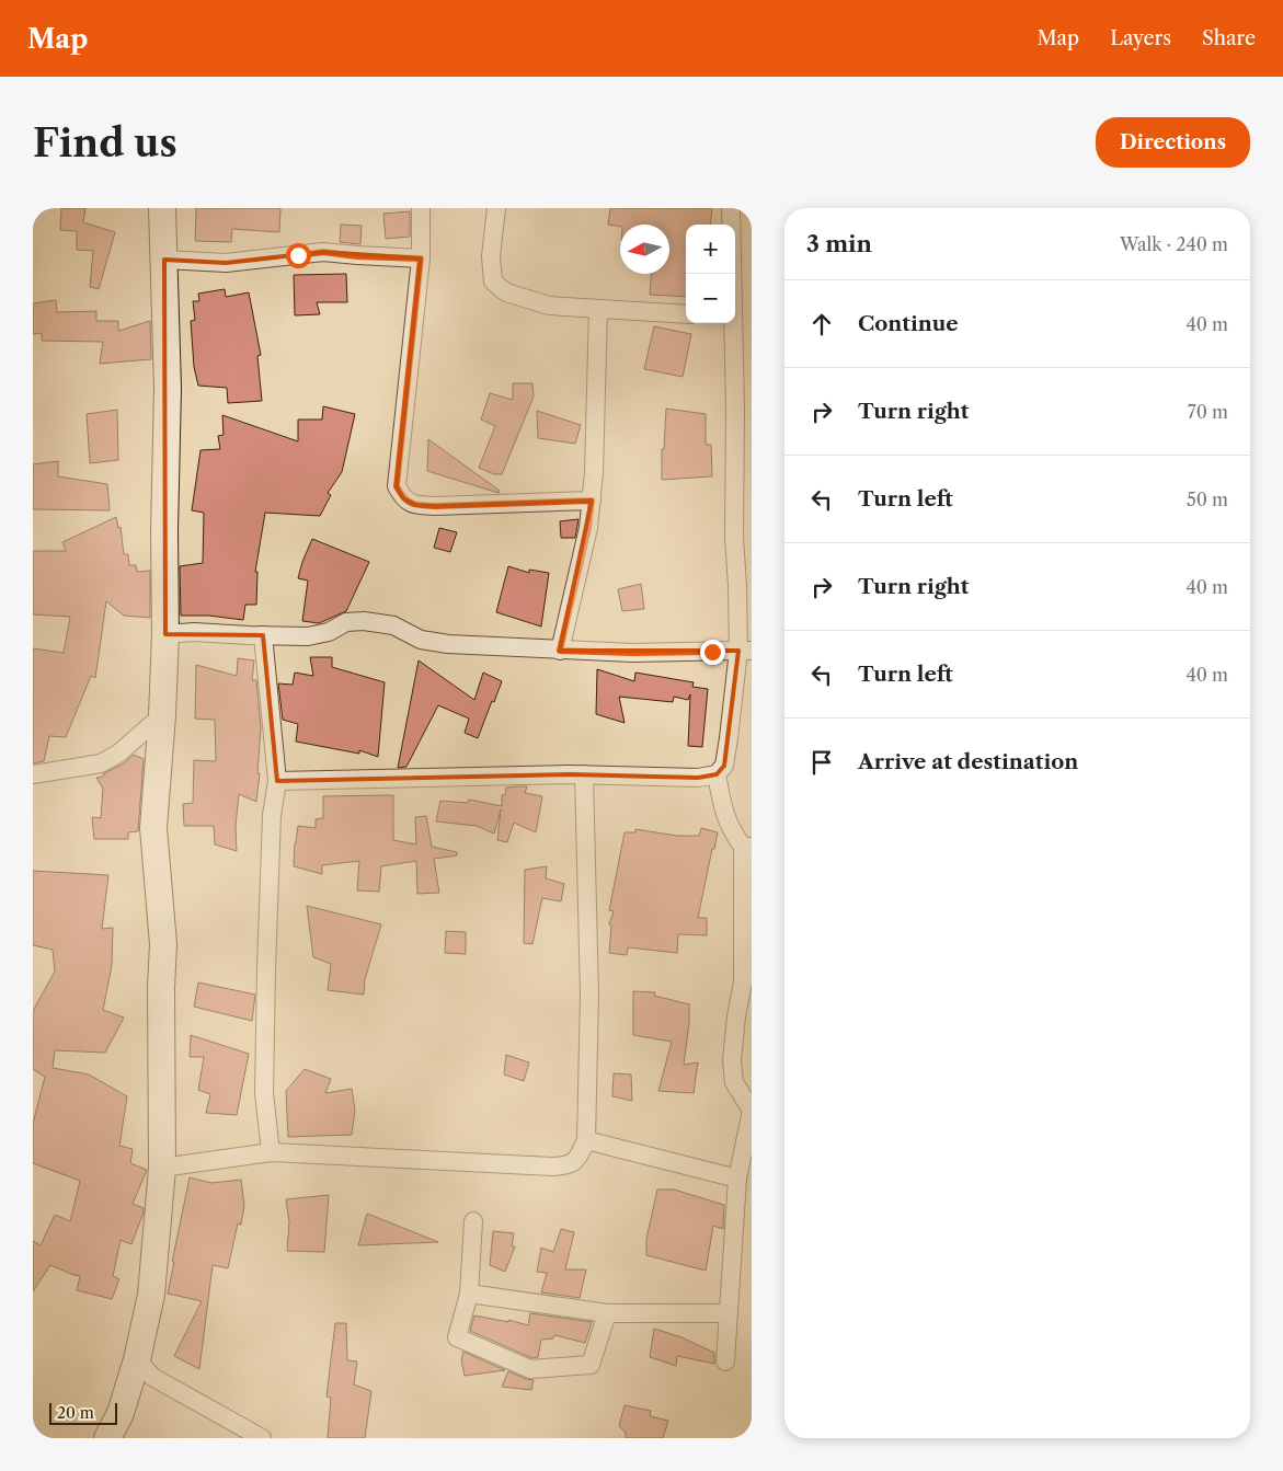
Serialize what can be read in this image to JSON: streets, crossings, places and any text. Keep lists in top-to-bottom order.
{
  "scale_bar": "20 m",
  "north": "left",
  "page": {
    "header": "Map",
    "nav": ["Map", "Layers", "Share"],
    "buttons": "Directions",
    "title": "Find us",
    "heading": ["3 min", "Walk · 240 m"],
    "map_buttons": ["+", "−"],
    "list": [
      ["Continue", "40 m"],
      ["Turn right", "70 m"],
      ["Turn left", "50 m"],
      ["Turn right", "40 m"],
      ["Turn left", "40 m"],
      "Arrive at destination"
    ],
    "scale": "20 m"
  }
}
